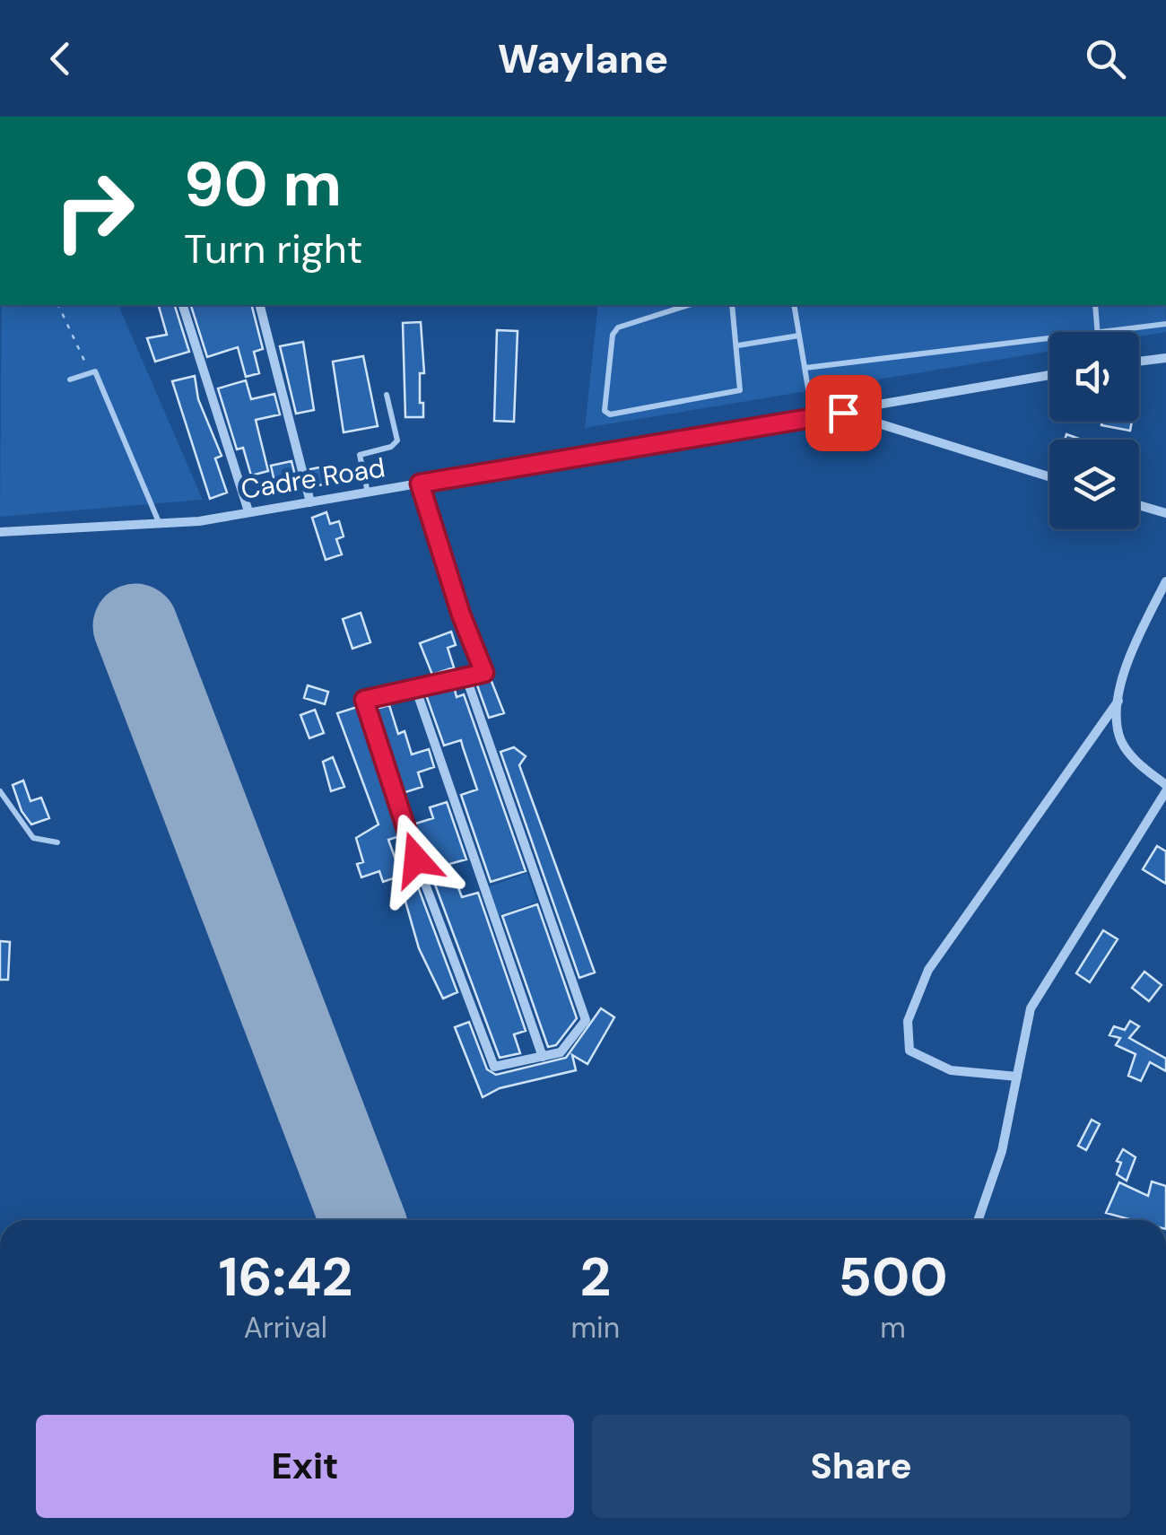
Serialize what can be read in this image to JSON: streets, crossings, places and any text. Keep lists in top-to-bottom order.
{
  "streets": {
    "street": ["Cadre Road"]
  },
  "page": {
    "header": "Waylane",
    "turn": ["90 m", "Turn right"],
    "eta": [
      "16:42",
      "Arrival",
      "2",
      "min",
      "500",
      "m"
    ],
    "buttons": ["Exit", "Share"]
  }
}
